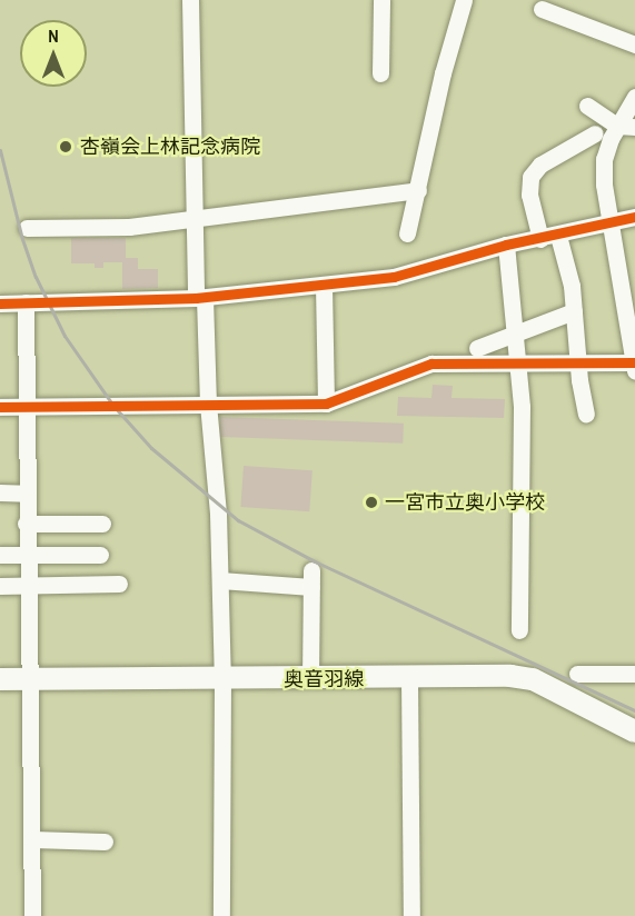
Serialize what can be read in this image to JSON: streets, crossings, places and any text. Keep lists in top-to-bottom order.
{
  "streets": {
    "main road": ["奥音羽線"]
  },
  "places": ["杏嶺会上林記念病院", "一宮市立奥小学校"],
  "north": "top"
}
